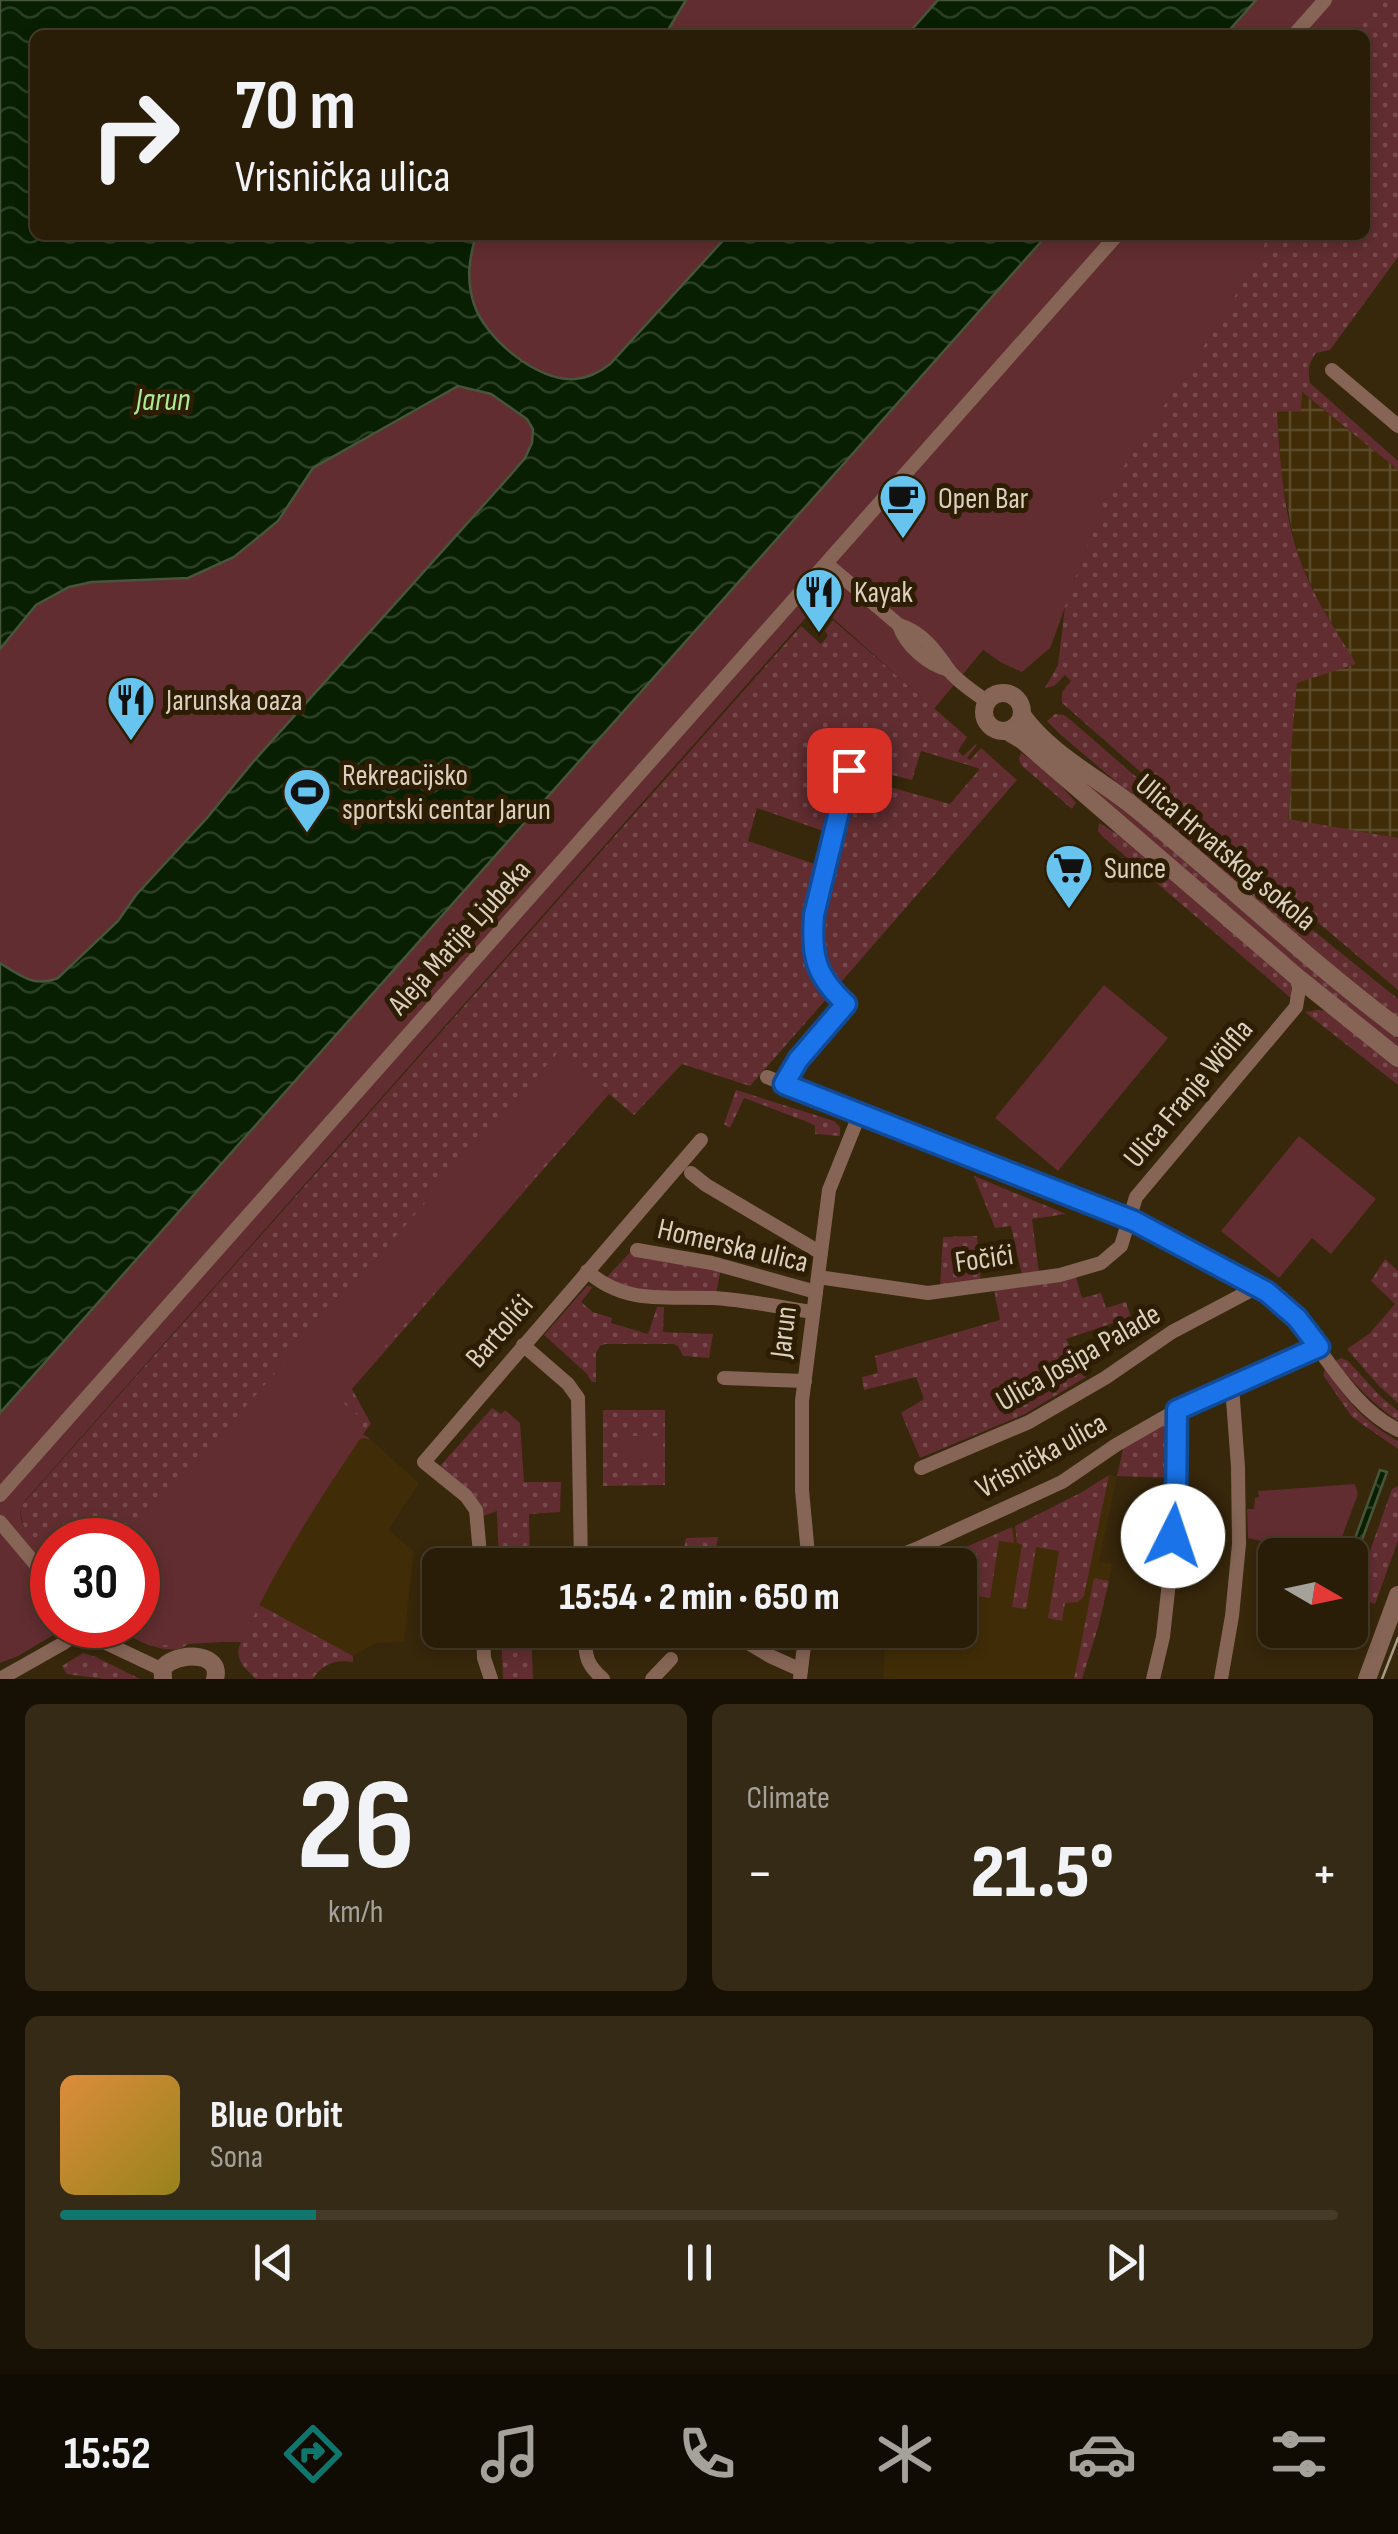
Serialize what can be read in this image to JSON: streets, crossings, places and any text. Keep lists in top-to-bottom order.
{
  "streets": {
    "street": [
      "Ulica Hrvatskog sokola",
      "Aleja Matije Ljubeka",
      "Ulica Franje Wölfla",
      "Homerska ulica",
      "Fočići",
      "Bartolići",
      "Jarun",
      "Ulica Josipa Palade",
      "Vrisnička ulica"
    ]
  },
  "crossings": [
    ["Ulica Franje Wölfla", "Fočići"],
    ["Homerska ulica", "Fočići"],
    ["Homerska ulica", "Jarun"],
    ["Fočići", "Jarun"]
  ],
  "water": ["Jarun"],
  "places": {
    "cafe": ["Open Bar"],
    "restaurant": ["Kayak", "Jarunska oaza"],
    "sports": ["Rekreacijsko sportski centar Jarun"],
    "supermarket": ["Sunce"]
  },
  "north": "right",
  "page": {
    "turn": ["70 m", "Vrisnička ulica"],
    "limit": "30",
    "trip": "15:54 · 2 min · 650 m",
    "tile": [
      ["26", "km/h"],
      "Climate"
    ],
    "heat": ["−", "21.5°", "+"],
    "song": ["Blue Orbit", "Sona"],
    "tabs": "15:52"
  }
}
